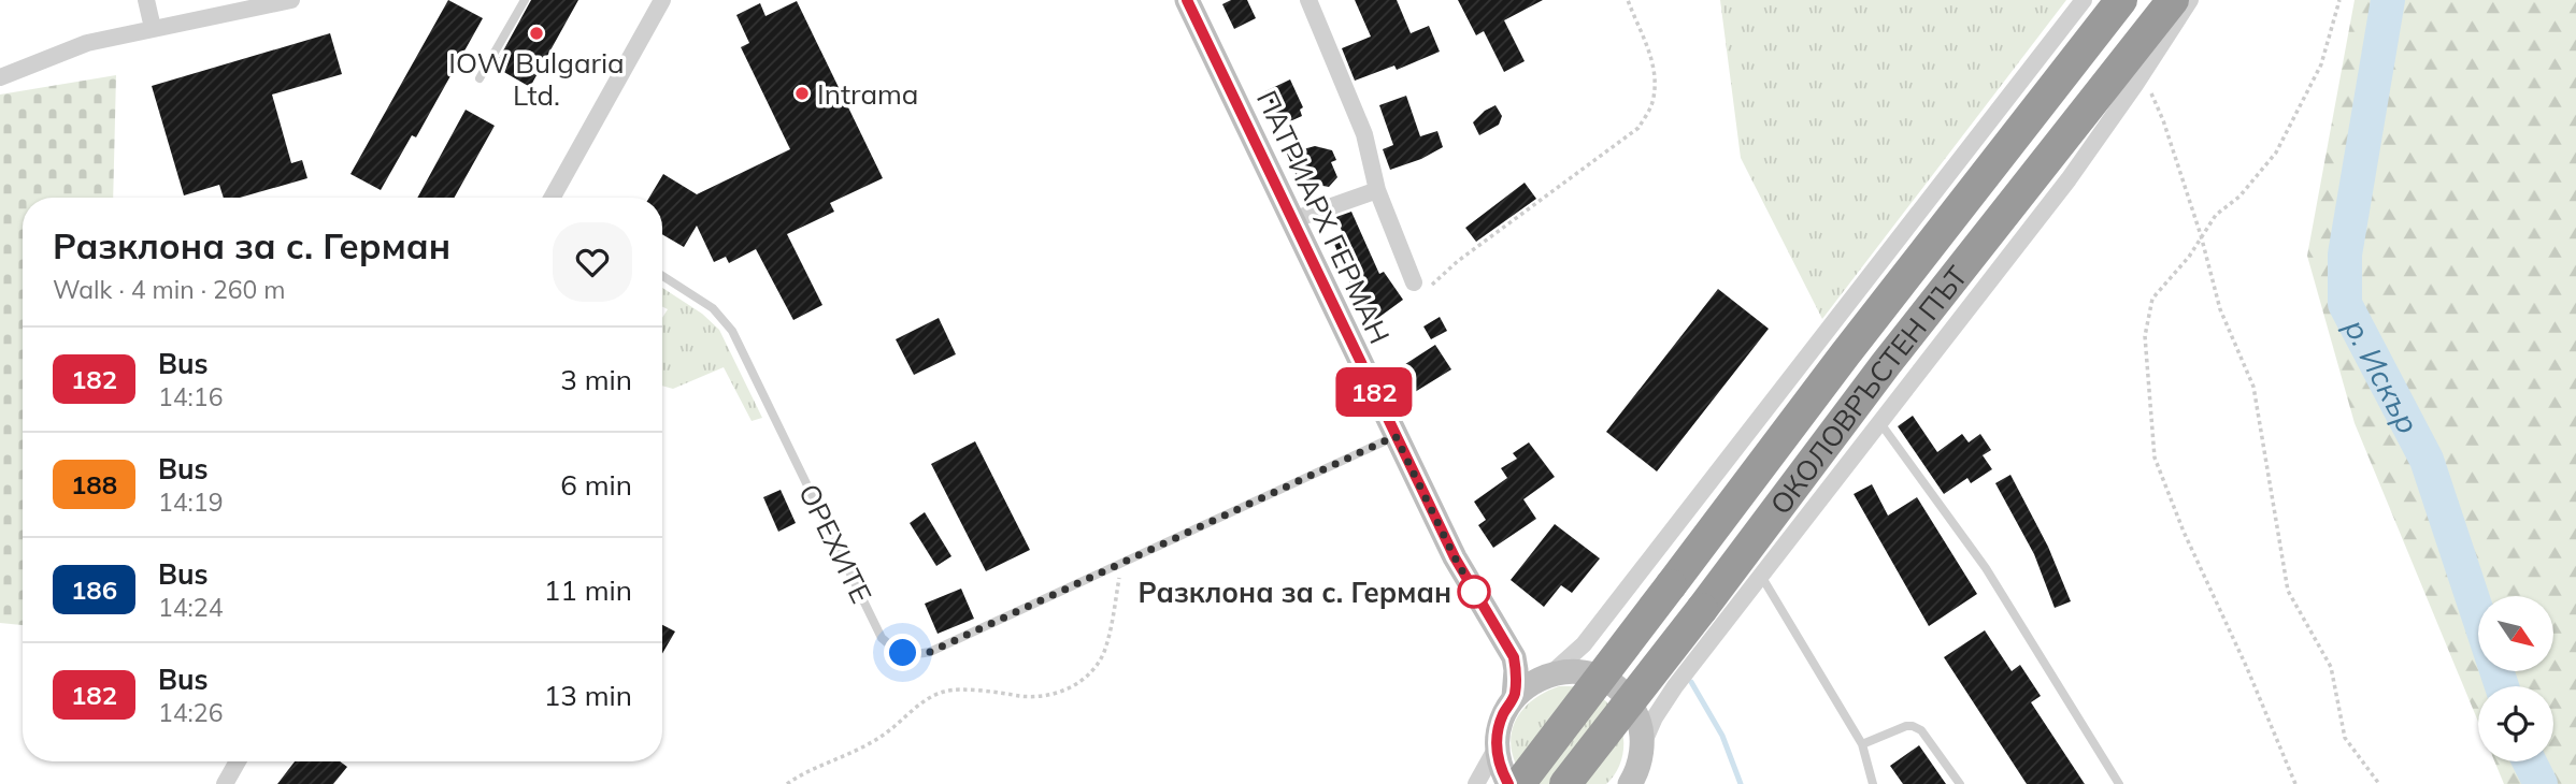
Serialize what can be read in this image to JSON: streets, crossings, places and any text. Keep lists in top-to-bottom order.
{
  "streets": {
    "highway": ["ОКОЛОВРЪСТЕН ПЪТ"],
    "street": ["ПАТРИАРХ ГЕРМАН"],
    "lane": ["ОРЕХИТЕ"]
  },
  "crossings": [
    ["ПАТРИАРХ ГЕРМАН", "ОРЕХИТЕ"]
  ],
  "water": ["р. Искър"],
  "places": ["IOW Bulgaria Ltd.", "Intrama", "Разклона за с. Герман"],
  "lines": ["bus line 182"],
  "north": "bottom right",
  "page": {
    "on_map": "182",
    "heading": ["Разклона за с. Герман", "Walk · 4 min · 260 m"],
    "list": [
      {
        "mark": "182",
        "name": "Bus",
        "note": "14:16",
        "value": "3 min"
      },
      {
        "mark": "188",
        "name": "Bus",
        "note": "14:19",
        "value": "6 min"
      },
      {
        "mark": "186",
        "name": "Bus",
        "note": "14:24",
        "value": "11 min"
      },
      {
        "mark": "182",
        "name": "Bus",
        "note": "14:26",
        "value": "13 min"
      }
    ]
  }
}
